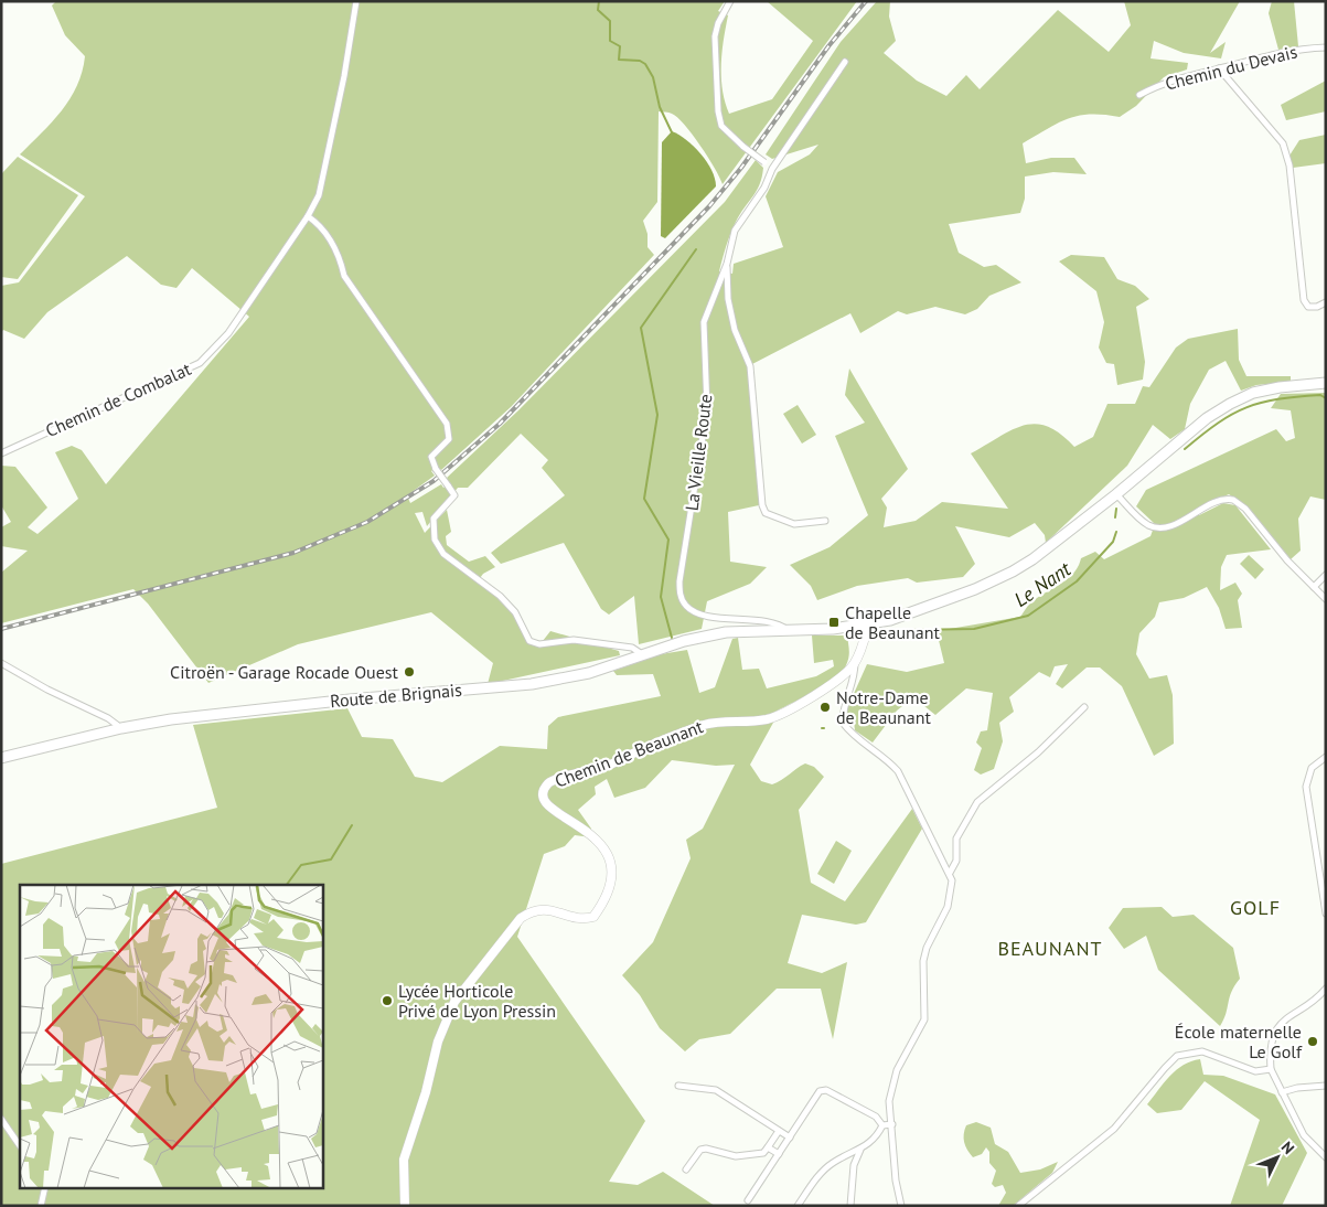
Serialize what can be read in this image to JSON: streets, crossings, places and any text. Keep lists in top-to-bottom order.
{
  "streets": {
    "main road": ["Route de Brignais"],
    "street": [
      "Chemin du Devais",
      "Chemin de Combalat",
      "La Vieille Route",
      "Chemin de Beaunant"
    ]
  },
  "crossings": [
    ["La Vieille Route", "Route de Brignais"],
    ["Route de Brignais", "Chemin de Beaunant"]
  ],
  "districts": ["GOLF", "BEAUNANT"],
  "water": ["Le Nant"],
  "places": {
    "transit": ["Chapelle de Beaunant"],
    "other": [
      "Citroën - Garage Rocade Ouest",
      "Notre-Dame de Beaunant",
      "Lycée Horticole Privé de Lyon Pressin",
      "École maternelle Le Golf"
    ]
  },
  "north": "top right"
}
